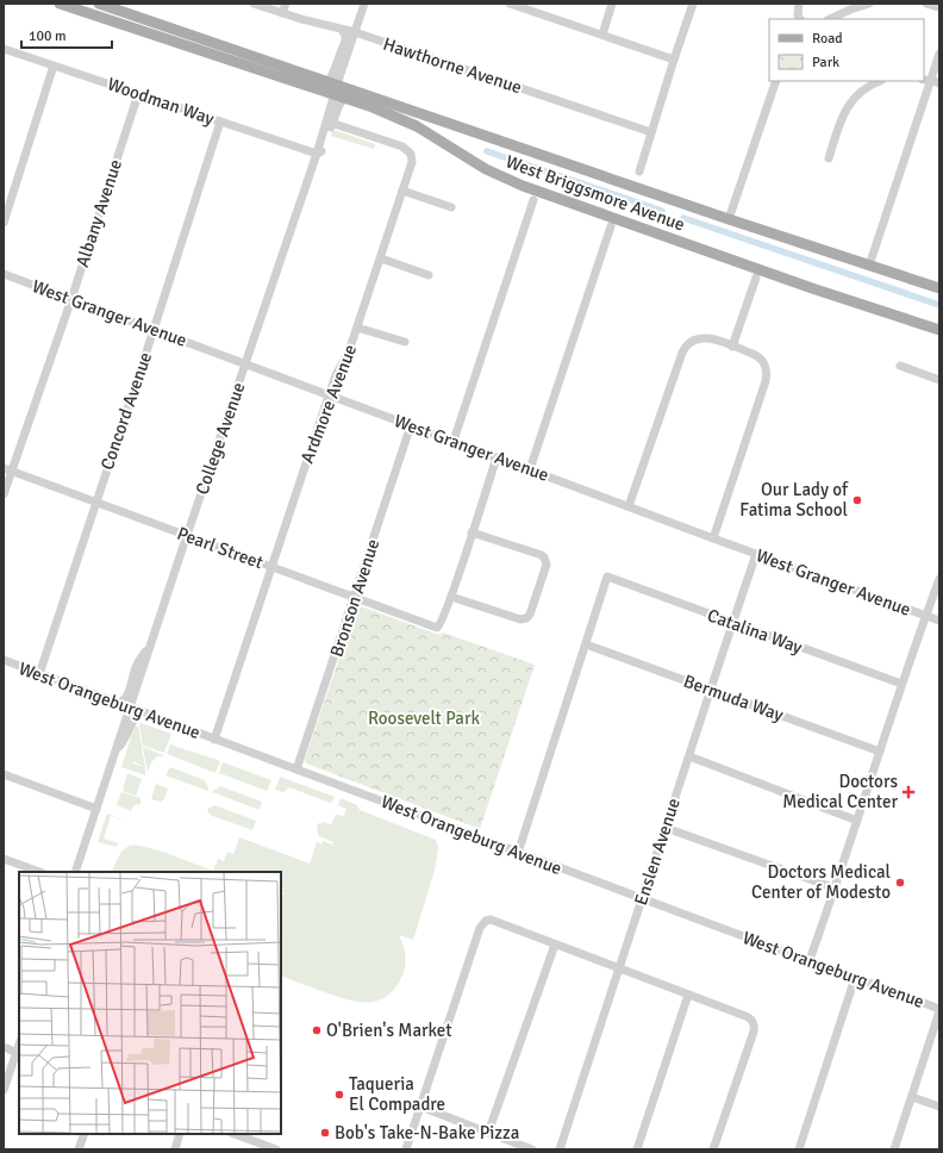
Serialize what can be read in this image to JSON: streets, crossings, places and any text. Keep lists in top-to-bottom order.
{
  "streets": {
    "main road": ["West Briggsmore Avenue"],
    "street": [
      "Hawthorne Avenue",
      "Woodman Way",
      "Albany Avenue",
      "West Granger Avenue",
      "Ardmore Avenue",
      "Concord Avenue",
      "College Avenue",
      "Pearl Street",
      "Bronson Avenue",
      "Catalina Way",
      "Bermuda Way",
      "West Orangeburg Avenue",
      "Enslen Avenue"
    ]
  },
  "crossings": [
    ["Woodman Way", "Albany Avenue"],
    ["Woodman Way", "Concord Avenue"],
    ["Woodman Way", "College Avenue"],
    ["Albany Avenue", "West Granger Avenue"],
    ["Albany Avenue", "Pearl Street"],
    ["West Granger Avenue", "Ardmore Avenue"],
    ["West Granger Avenue", "Concord Avenue"],
    ["West Granger Avenue", "College Avenue"],
    ["West Granger Avenue", "Bronson Avenue"],
    ["West Granger Avenue", "Enslen Avenue"],
    ["Ardmore Avenue", "College Avenue"],
    ["Ardmore Avenue", "Pearl Street"],
    ["Ardmore Avenue", "West Orangeburg Avenue"],
    ["Concord Avenue", "Pearl Street"],
    ["Concord Avenue", "West Orangeburg Avenue"],
    ["College Avenue", "Pearl Street"],
    ["College Avenue", "West Orangeburg Avenue"],
    ["Pearl Street", "Bronson Avenue"],
    ["Bronson Avenue", "West Orangeburg Avenue"],
    ["Catalina Way", "Bermuda Way"],
    ["Catalina Way", "Enslen Avenue"],
    ["Bermuda Way", "Enslen Avenue"],
    ["West Orangeburg Avenue", "Enslen Avenue"]
  ],
  "parks": ["Roosevelt Park"],
  "places": {
    "other": [
      "Our Lady of Fatima School",
      "Doctors Medical Center of Modesto",
      "O'Brien's Market",
      "Taqueria El Compadre",
      "Bob's Take-N-Bake Pizza"
    ],
    "health": ["Doctors Medical Center"]
  },
  "legend": ["Road", "Park"],
  "scale_bar": "100 m"
}
